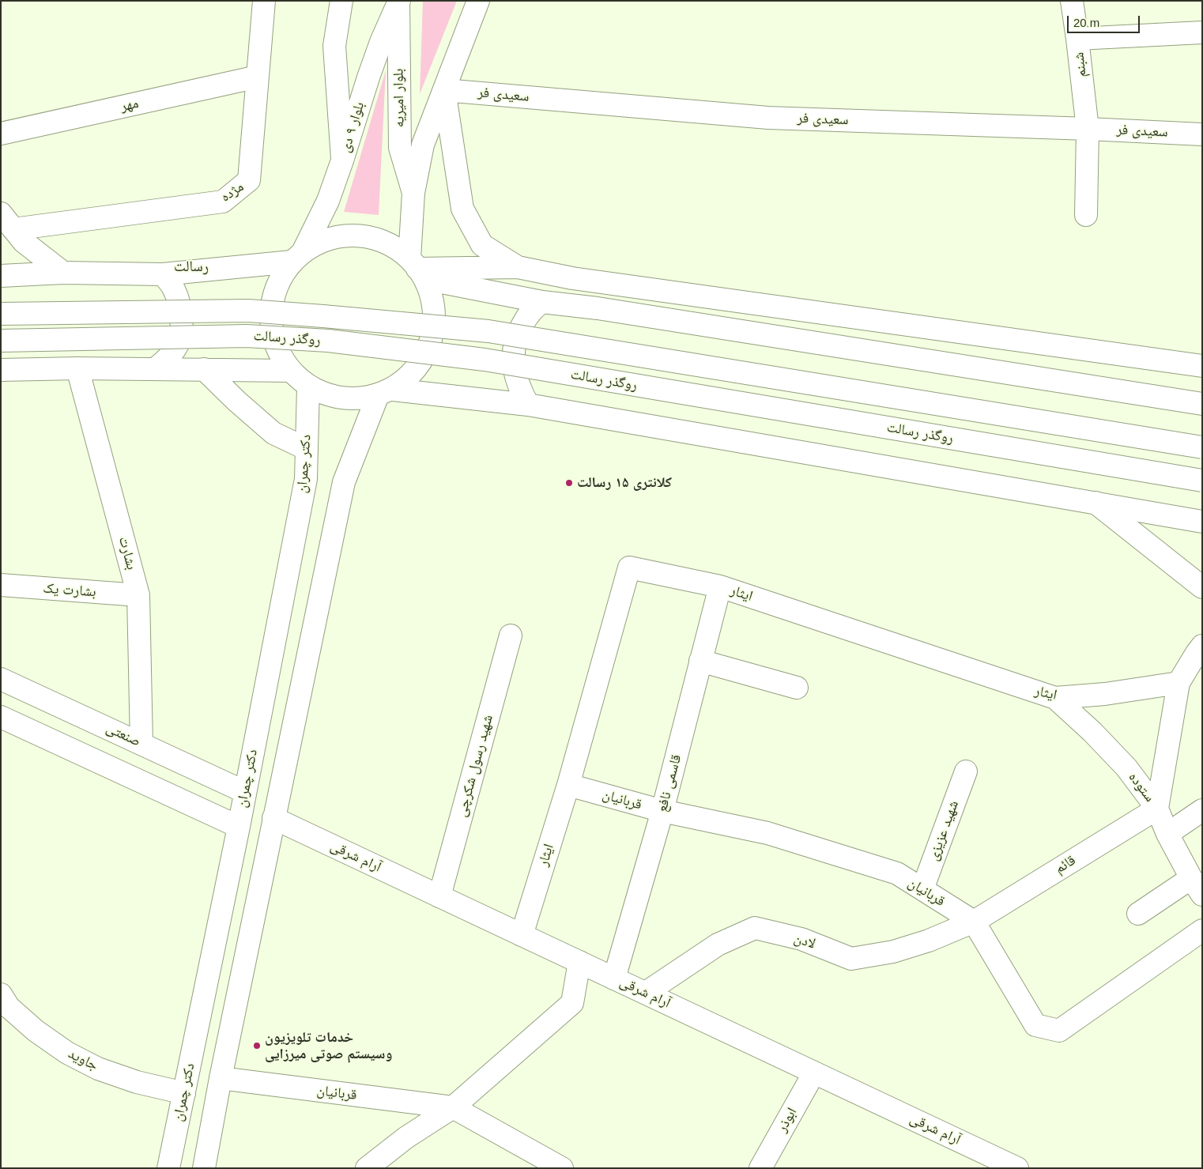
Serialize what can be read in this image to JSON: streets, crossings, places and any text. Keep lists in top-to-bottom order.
{
  "streets": {
    "main road": [
      "شبنم",
      "سعیدی فر",
      "بلوار امیریه",
      "مهر",
      "بلوار ۹ دی",
      "مژده",
      "روگذر رسالت",
      "دکتر چمران",
      "بشارت",
      "بشارت یک",
      "ایثار",
      "صنعتی",
      "شهید رسول شکرچی",
      "قاسمی نافع",
      "ستوده",
      "قربانیان",
      "شهید عزیزی",
      "آرام شرقی",
      "قائم",
      "لادن",
      "جاوید",
      "ابوذر"
    ]
  },
  "crossings": [
    ["شبنم", "سعیدی فر"],
    ["بلوار امیریه", "بلوار ۹ دی"],
    ["مهر", "مژده"],
    ["بلوار ۹ دی", "دکتر چمران"],
    ["دکتر چمران", "صنعتی"],
    ["دکتر چمران", "جاوید"],
    ["بشارت", "بشارت یک"],
    ["بشارت", "صنعتی"],
    ["ایثار", "قاسمی نافع"],
    ["ایثار", "ستوده"],
    ["ایثار", "قربانیان"],
    ["ایثار", "آرام شرقی"],
    ["شهید رسول شکرچی", "آرام شرقی"],
    ["قاسمی نافع", "قربانیان"],
    ["قاسمی نافع", "آرام شرقی"],
    ["ستوده", "قائم"],
    ["قربانیان", "شهید عزیزی"],
    ["قربانیان", "قائم"],
    ["قربانیان", "لادن"],
    ["آرام شرقی", "لادن"],
    ["آرام شرقی", "ابوذر"],
    ["قائم", "لادن"]
  ],
  "districts": ["رسالت"],
  "places": ["کلانتری ۱۵ رسالت", "خدمات تلویزیون وسیستم صوتی میرزایی"],
  "scale_bar": "20 m"
}
